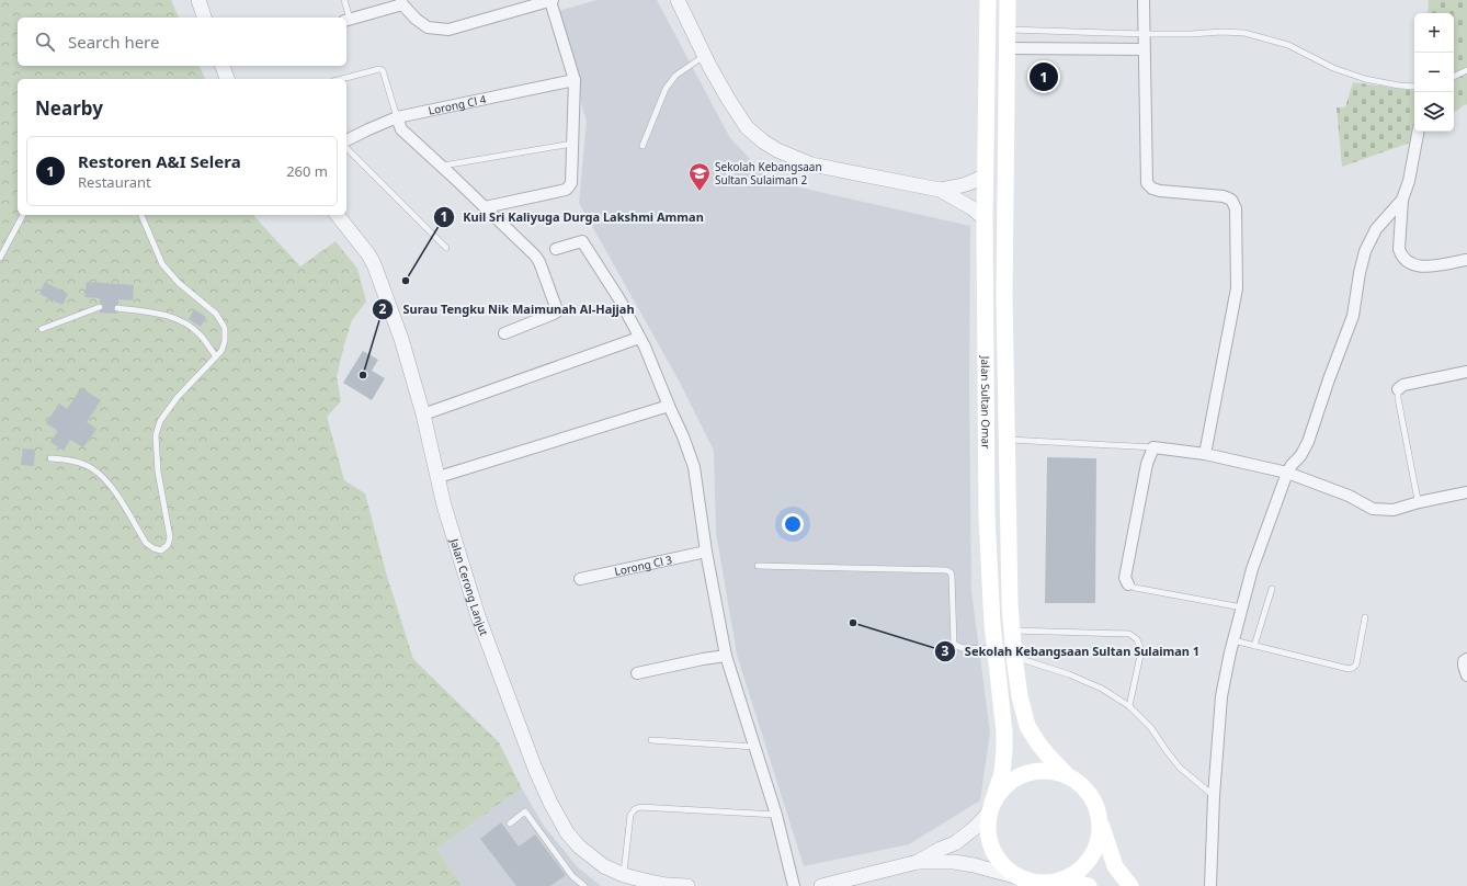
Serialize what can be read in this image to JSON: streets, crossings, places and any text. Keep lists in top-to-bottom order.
{
  "streets": {
    "main road": ["Jalan Sultan Omar"],
    "street": ["Lorong Cl 4", "Lorong Cl 3", "Jalan Cerong Lanjut"]
  },
  "places": {
    "school or university": ["Sekolah Kebangsaan Sultan Sulaiman 2"],
    "other": ["Kuil Sri Kaliyuga Durga Lakshmi Amman", "Surau Tengku Nik Maimunah Al-Hajjah", "Sekolah Kebangsaan Sultan Sulaiman 1"]
  },
  "page": {
    "map_buttons": ["+", "−"],
    "search": "Search here",
    "pins": "1",
    "heading": "Nearby",
    "list": [
      {
        "mark": "1",
        "name": "Restoren A&I Selera",
        "note": "Restaurant",
        "value": "260 m"
      }
    ]
  }
}
